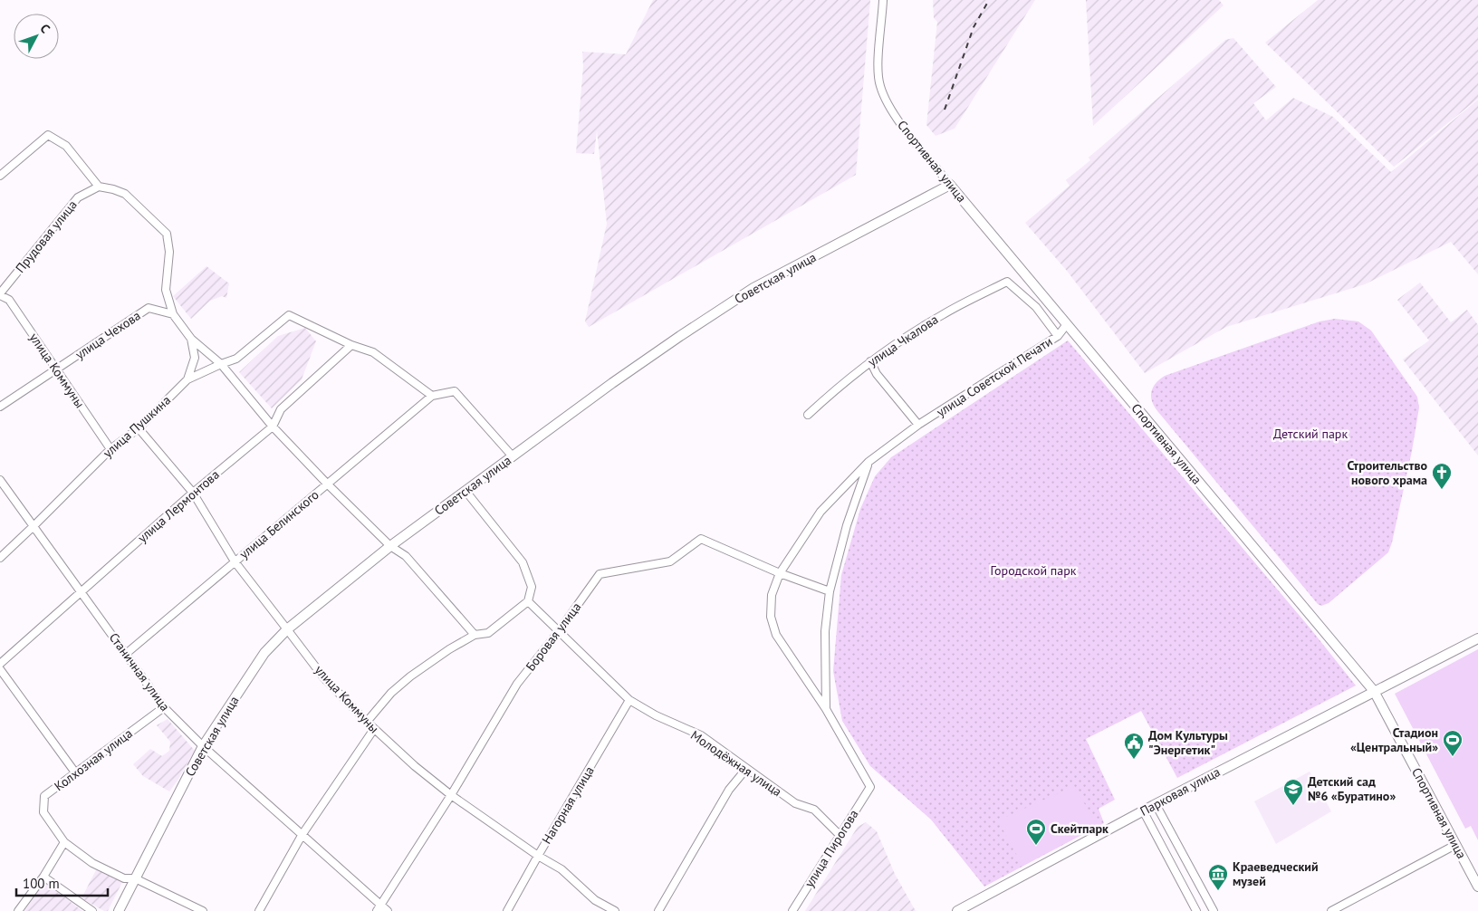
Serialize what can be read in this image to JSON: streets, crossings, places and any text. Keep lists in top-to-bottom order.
{
  "streets": {
    "street": [
      "Спортивная улица",
      "Прудовая улица",
      "Советская улица",
      "улица Чехова",
      "улица Чкалова",
      "улица Коммуны",
      "улица Советской Печати",
      "улица Пушкина",
      "улица Лермонтова",
      "улица Белинского",
      "Боровая улица",
      "Станичная улица",
      "Колхозная улица",
      "Молодёжная улица",
      "Парковая улица",
      "Нагорная улица",
      "улица Пирогова"
    ]
  },
  "crossings": [
    ["Спортивная улица", "Советская улица"],
    ["Спортивная улица", "улица Советской Печати"],
    ["Спортивная улица", "Парковая улица"],
    ["Прудовая улица", "улица Коммуны"],
    ["Советская улица", "улица Коммуны"],
    ["Советская улица", "Станичная улица"],
    ["Советская улица", "Колхозная улица"],
    ["улица Чехова", "улица Коммуны"],
    ["улица Чкалова", "улица Советской Печати"],
    ["улица Коммуны", "улица Пушкина"],
    ["улица Коммуны", "улица Лермонтова"],
    ["улица Коммуны", "улица Белинского"],
    ["улица Коммуны", "Боровая улица"],
    ["улица Коммуны", "Нагорная улица"],
    ["улица Советской Печати", "Боровая улица"],
    ["улица Советской Печати", "улица Пирогова"],
    ["улица Пушкина", "улица Лермонтова"],
    ["улица Пушкина", "Станичная улица"],
    ["улица Лермонтова", "Станичная улица"],
    ["улица Белинского", "Станичная улица"],
    ["Боровая улица", "Станичная улица"],
    ["Боровая улица", "Молодёжная улица"],
    ["Станичная улица", "Колхозная улица"],
    ["Молодёжная улица", "Нагорная улица"],
    ["Молодёжная улица", "улица Пирогова"]
  ],
  "parks": ["Детский парк", "Городской парк"],
  "places": {
    "church": ["Строительство нового храма"],
    "sports": ["Стадион «Центральный»", "Скейтпарк"],
    "public building": ["Дом Культуры \"Энергетик\""],
    "school or university": ["Детский сад №6 «Буратино»"],
    "museum": ["Краеведческий музей"]
  },
  "scale_bar": "100 m",
  "north": "top right"
}
